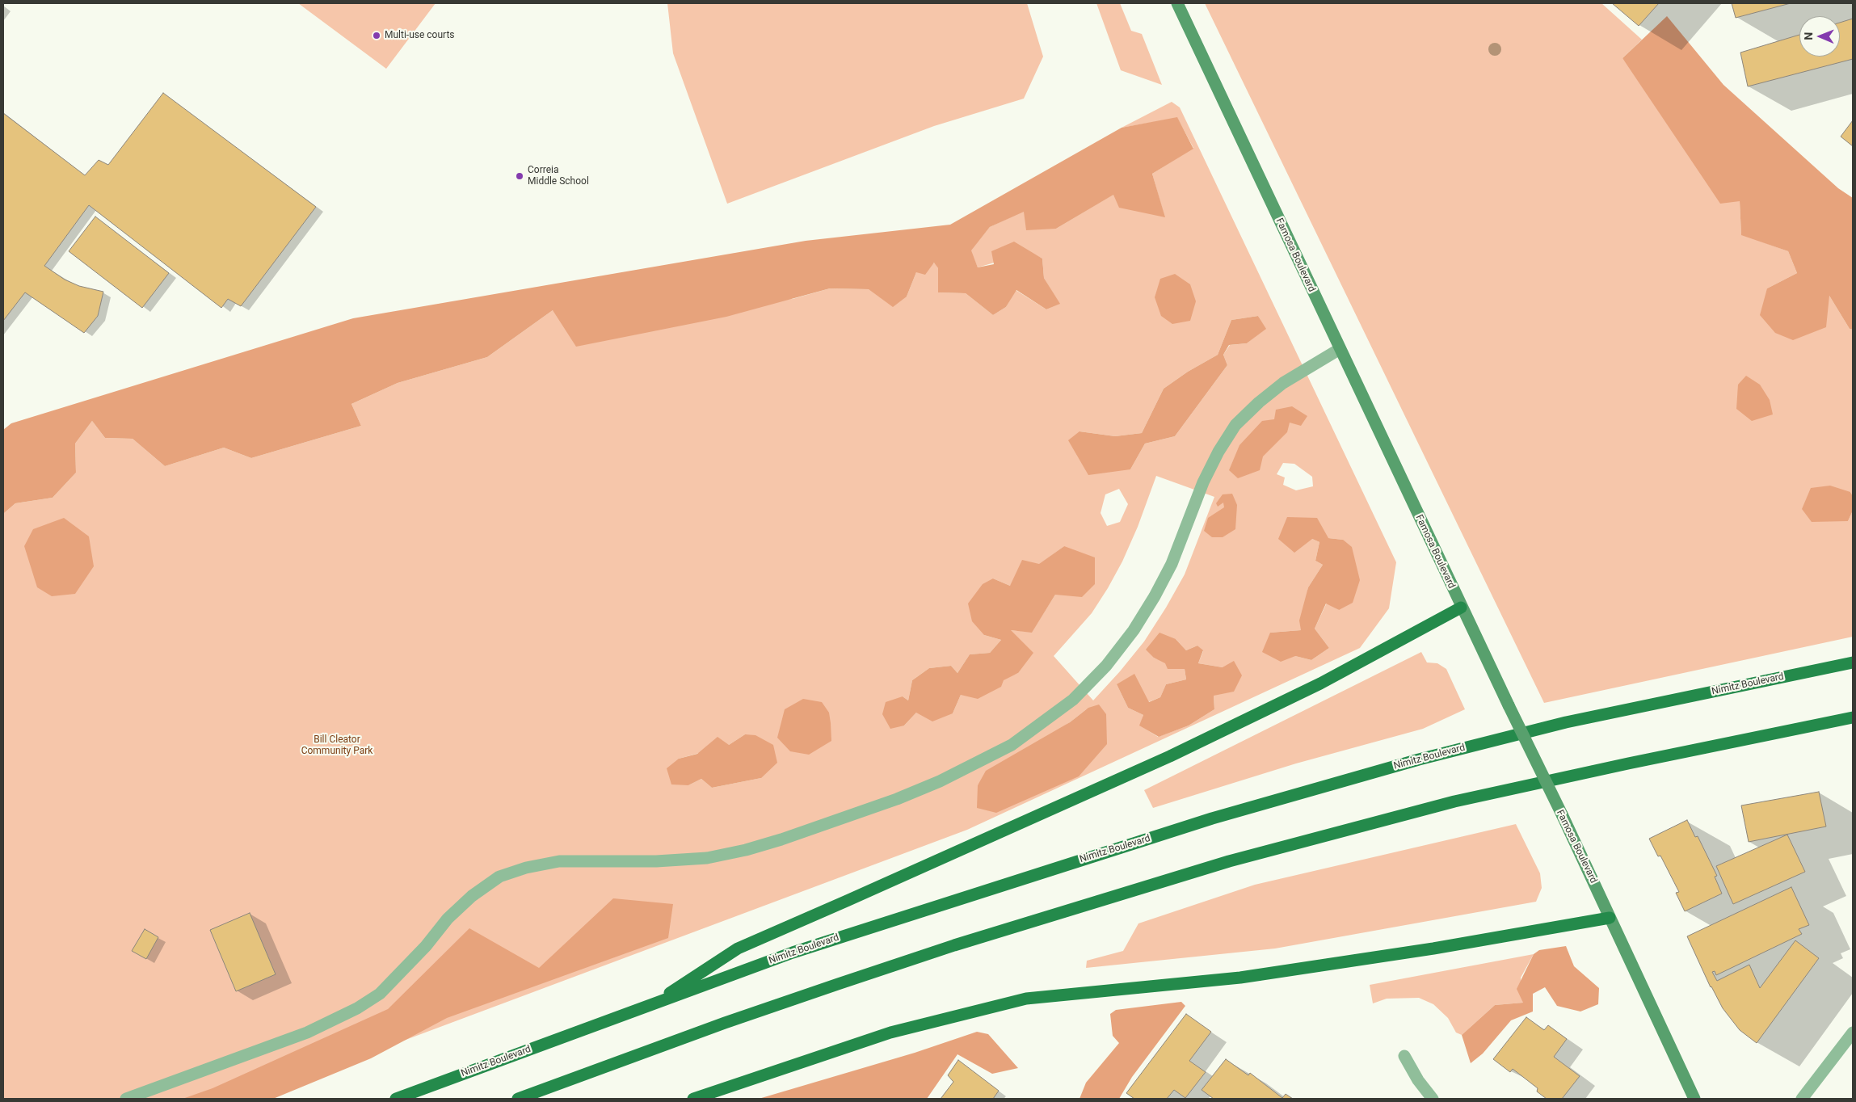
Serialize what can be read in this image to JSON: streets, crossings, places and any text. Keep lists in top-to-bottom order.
{
  "streets": {
    "main road": ["Nimitz Boulevard"],
    "street": ["Famosa Boulevard"]
  },
  "parks": ["Bill Cleator Community Park"],
  "places": ["Multi-use courts", "Correia Middle School"],
  "north": "left"
}
